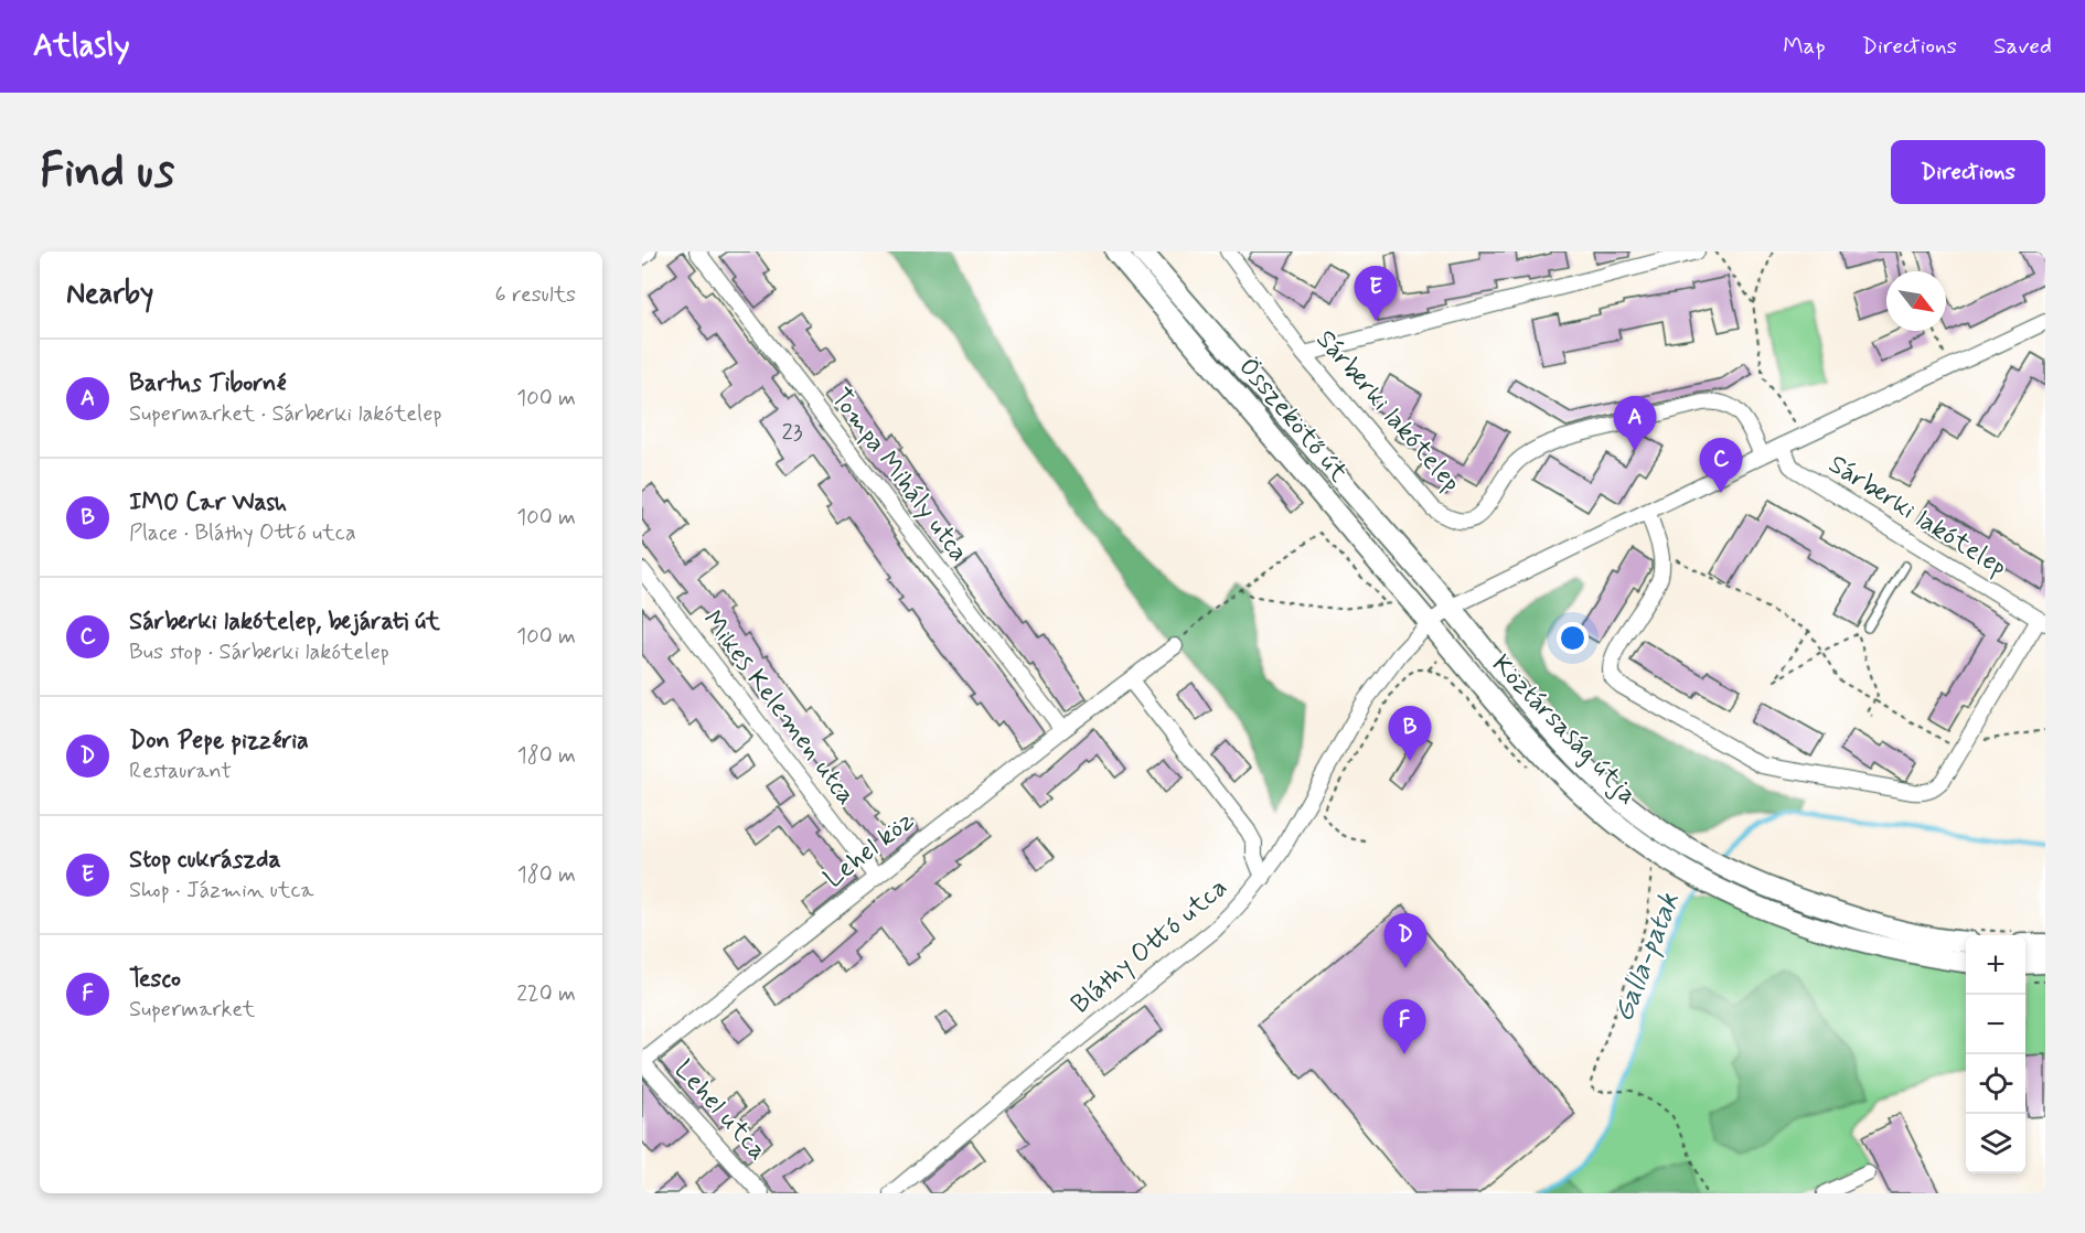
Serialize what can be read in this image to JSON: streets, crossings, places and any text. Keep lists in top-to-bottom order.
{
  "streets": {
    "street": [
      "Sárberki lakótelep",
      "Összekötő út",
      "Tompa Mihály utca",
      "Mikes Kelemen utca",
      "Köztársaság útja",
      "Lehel köz",
      "Bláthy Ottó utca",
      "Lehel utca"
    ]
  },
  "crossings": [
    ["Sárberki lakótelep", "Bláthy Ottó utca"],
    ["Összekötő út", "Köztársaság útja"],
    ["Összekötő út", "Bláthy Ottó utca"],
    ["Tompa Mihály utca", "Lehel köz"],
    ["Mikes Kelemen utca", "Lehel köz"],
    ["Köztársaság útja", "Bláthy Ottó utca"],
    ["Lehel köz", "Lehel utca"]
  ],
  "water": ["Galla-patak"],
  "house_numbers": ["23"],
  "north": "bottom right",
  "page": {
    "header": "Atlasly",
    "nav": ["Map", "Directions", "Saved"],
    "buttons": "Directions",
    "title": "Find us",
    "heading": ["Nearby", "6 results"],
    "pins": [
      "E",
      "A",
      "C",
      "B",
      "D",
      "F"
    ],
    "list": [
      {
        "mark": "A",
        "name": "Bartus Tiborné",
        "note": "Supermarket · Sárberki lakótelep",
        "value": "100 m"
      },
      {
        "mark": "B",
        "name": "IMO Car Wash",
        "note": "Place · Bláthy Ottó utca",
        "value": "100 m"
      },
      {
        "mark": "C",
        "name": "Sárberki lakótelep, bejárati út",
        "note": "Bus stop · Sárberki lakótelep",
        "value": "100 m"
      },
      {
        "mark": "D",
        "name": "Don Pepe pizzéria",
        "note": "Restaurant",
        "value": "180 m"
      },
      {
        "mark": "E",
        "name": "Stop cukrászda",
        "note": "Shop · Jázmin utca",
        "value": "180 m"
      },
      {
        "mark": "F",
        "name": "Tesco",
        "note": "Supermarket",
        "value": "220 m"
      }
    ],
    "map_buttons": ["+", "−"]
  }
}
